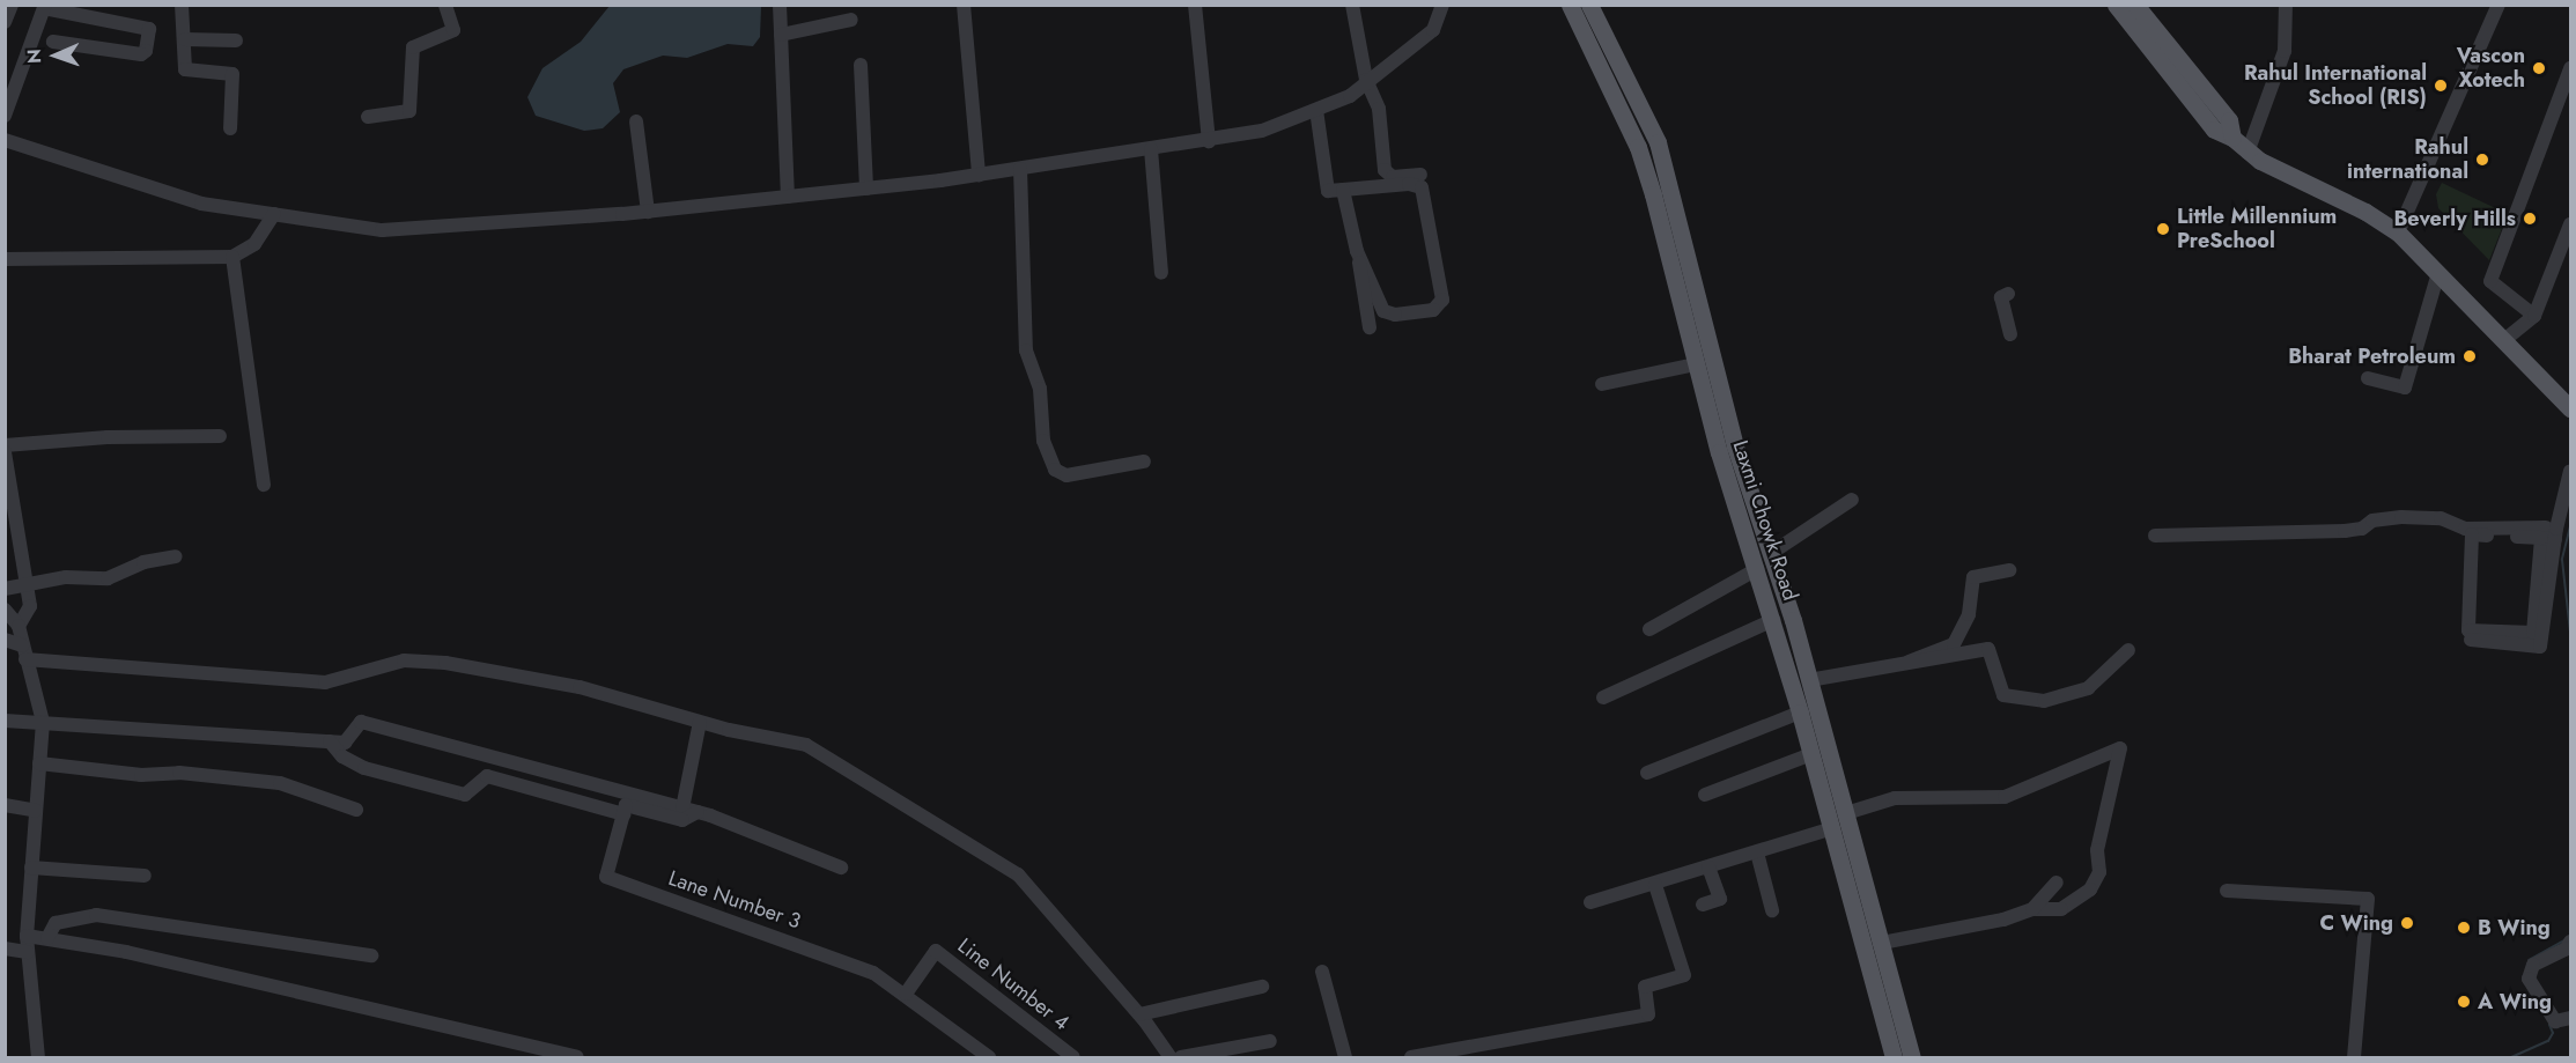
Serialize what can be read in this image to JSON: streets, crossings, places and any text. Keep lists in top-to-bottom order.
{
  "streets": {
    "main road": ["Laxmi Chowk Road"],
    "street": ["Lane Number 3", "Line Number 4"]
  },
  "crossings": [
    ["Lane Number 3", "Line Number 4"]
  ],
  "places": [
    "Vascon Xotech",
    "Rahul International School (RIS)",
    "Rahul international",
    "Beverly Hills",
    "Little Millennium PreSchool",
    "Bharat Petroleum",
    "C Wing",
    "B Wing",
    "A Wing"
  ],
  "north": "left"
}
